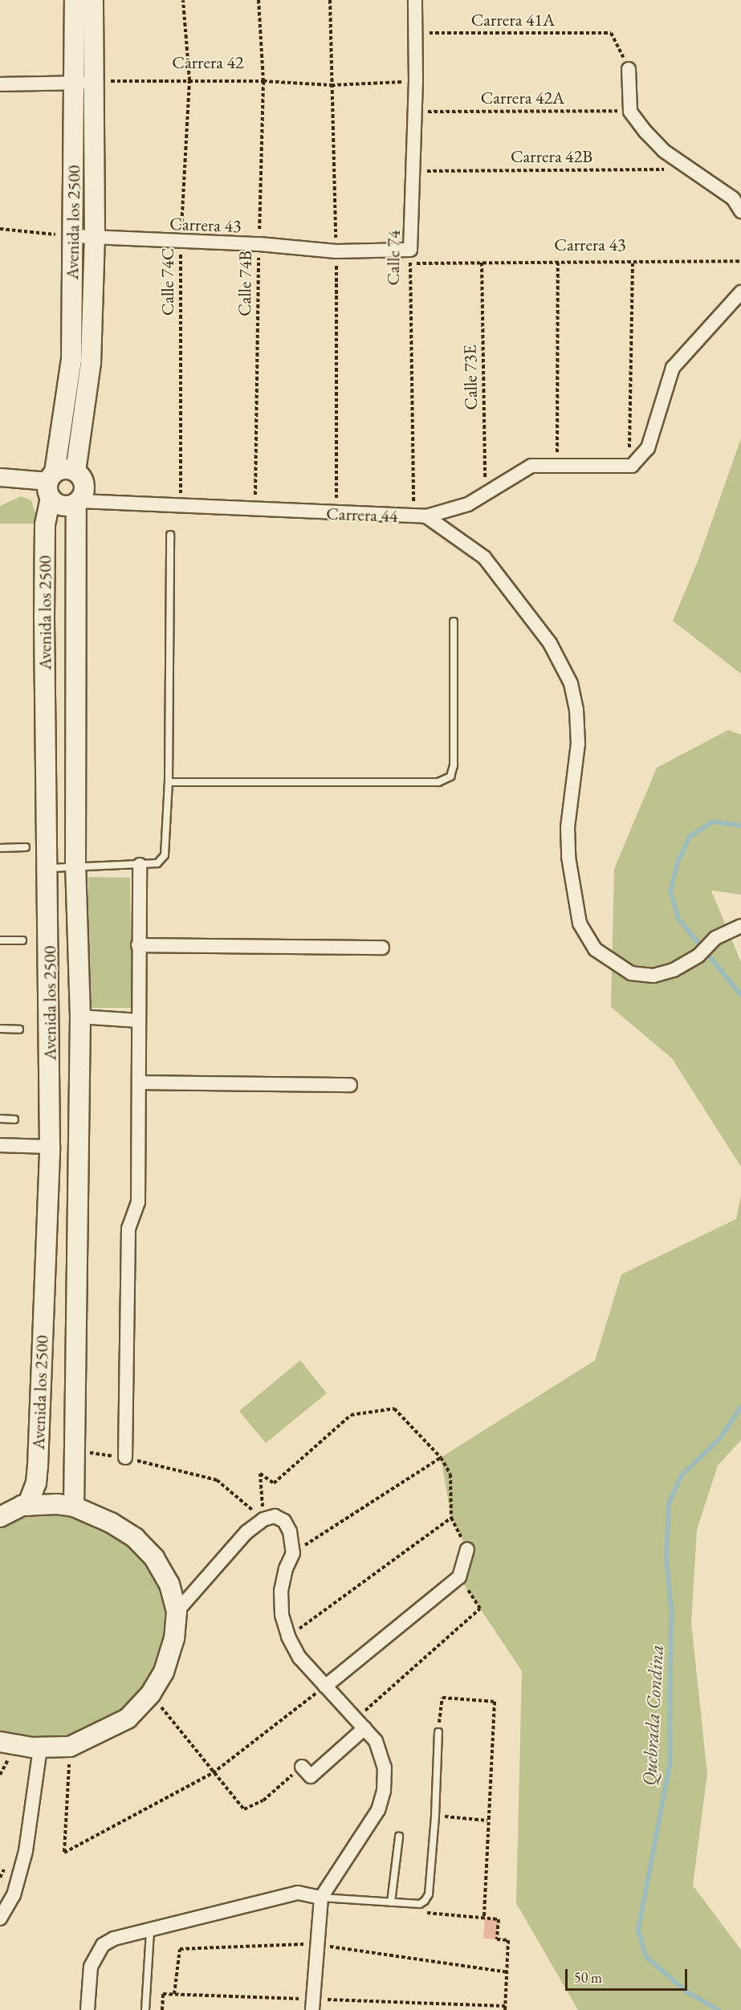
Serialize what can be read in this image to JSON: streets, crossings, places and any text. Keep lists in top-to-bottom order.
{
  "streets": {
    "main road": ["Avenida los 2500"],
    "street": ["Carrera 43", "Calle 74", "Carrera 44"],
    "path": [
      "Carrera 41A",
      "Carrera 42",
      "Carrera 42A",
      "Carrera 42B",
      "Calle 74C",
      "Calle 74B",
      "Calle 73E"
    ]
  },
  "crossings": [
    ["Carrera 41A", "Calle 74"],
    ["Carrera 42", "Avenida los 2500"],
    ["Carrera 42", "Calle 74"],
    ["Carrera 42", "Calle 74C"],
    ["Carrera 42", "Calle 74B"],
    ["Carrera 42A", "Calle 74"],
    ["Carrera 42B", "Calle 74"],
    ["Avenida los 2500", "Carrera 43"],
    ["Avenida los 2500", "Carrera 44"],
    ["Carrera 43", "Calle 74"],
    ["Carrera 43", "Calle 74C"],
    ["Carrera 43", "Calle 74B"],
    ["Carrera 43", "Calle 73E"],
    ["Calle 74", "Carrera 44"],
    ["Calle 74C", "Carrera 44"],
    ["Calle 74B", "Carrera 44"],
    ["Calle 73E", "Carrera 44"]
  ],
  "water": ["Quebrada Condina"],
  "scale_bar": "50 m"
}
